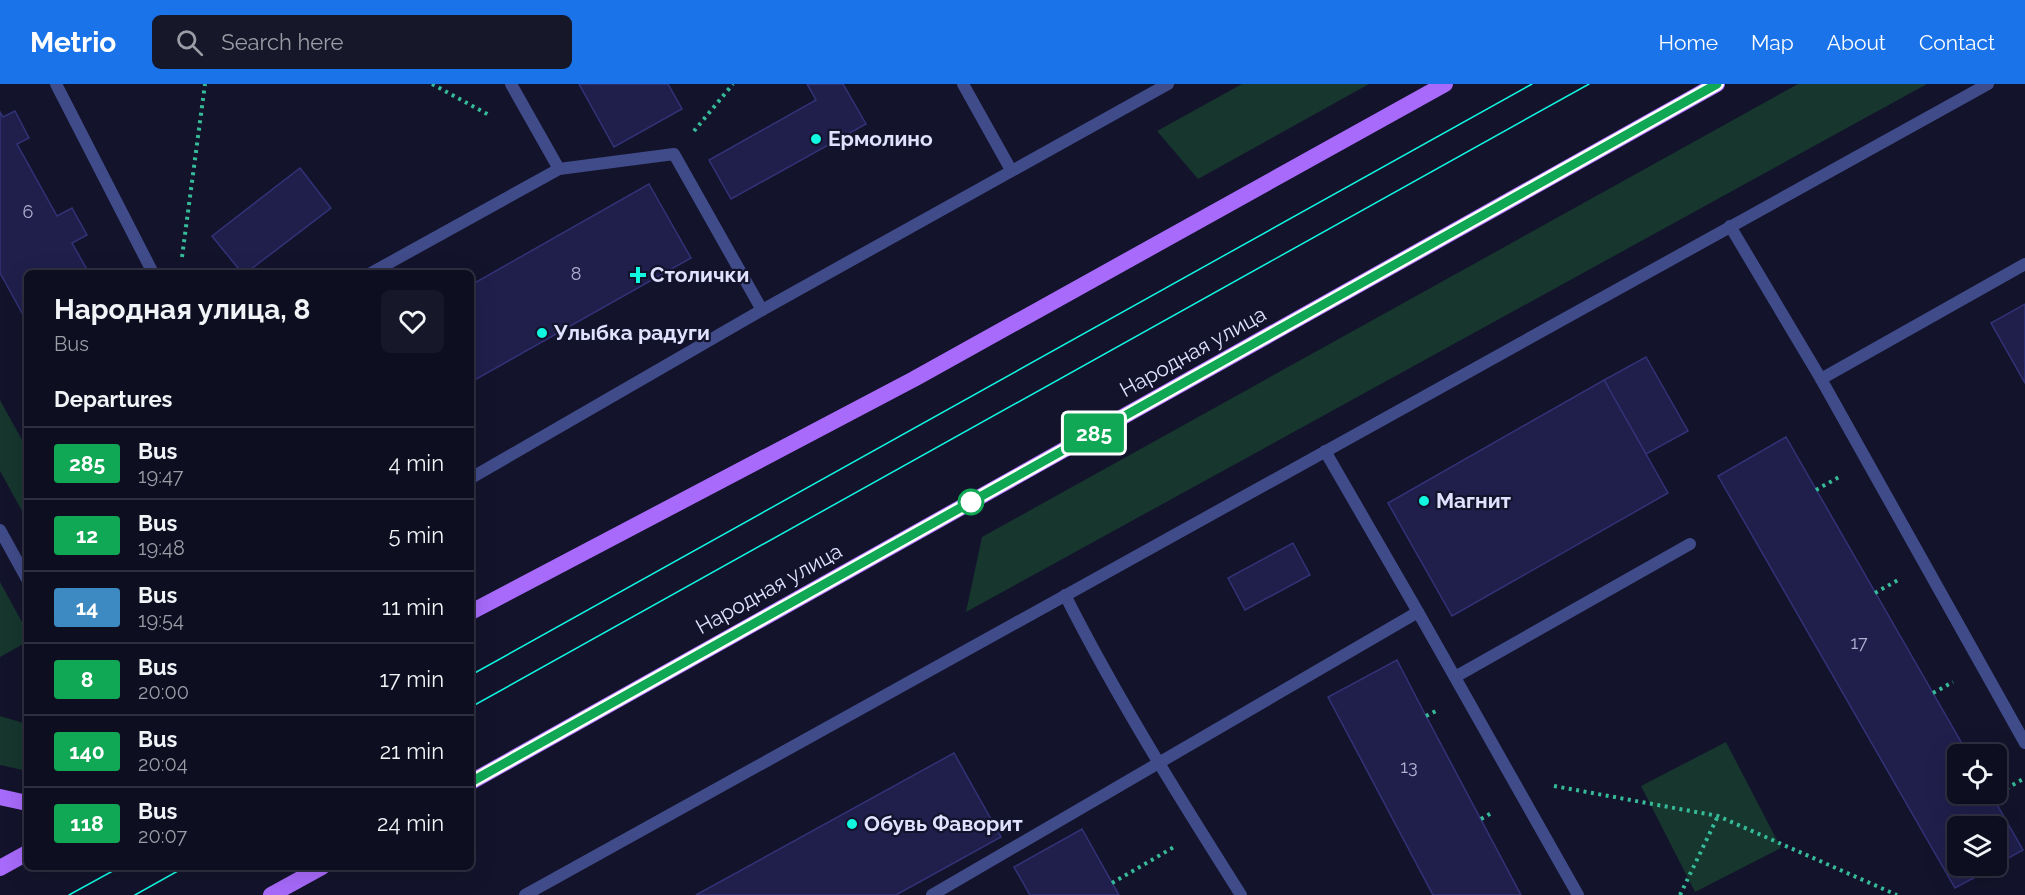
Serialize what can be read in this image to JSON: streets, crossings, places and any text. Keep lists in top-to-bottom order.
{
  "streets": {
    "main road": ["Народная улица"]
  },
  "places": {
    "other": [
      "Ермолино",
      "Улыбка радуги",
      "Магнит",
      "Обувь Фаворит"
    ],
    "health": ["Столички"]
  },
  "lines": ["bus line 285"],
  "house_numbers": [
    "6",
    "8",
    "17",
    "13"
  ],
  "page": {
    "header": "Metrio",
    "search": "Search here",
    "nav": [
      "Home",
      "Map",
      "About",
      "Contact"
    ],
    "on_map": "285",
    "heading": [
      ["Народная улица, 8", "Bus"],
      "Departures"
    ],
    "list": [
      {
        "mark": "285",
        "name": "Bus",
        "note": "19:47",
        "value": "4 min"
      },
      {
        "mark": "12",
        "name": "Bus",
        "note": "19:48",
        "value": "5 min"
      },
      {
        "mark": "14",
        "name": "Bus",
        "note": "19:54",
        "value": "11 min"
      },
      {
        "mark": "8",
        "name": "Bus",
        "note": "20:00",
        "value": "17 min"
      },
      {
        "mark": "140",
        "name": "Bus",
        "note": "20:04",
        "value": "21 min"
      },
      {
        "mark": "118",
        "name": "Bus",
        "note": "20:07",
        "value": "24 min"
      }
    ]
  }
}
